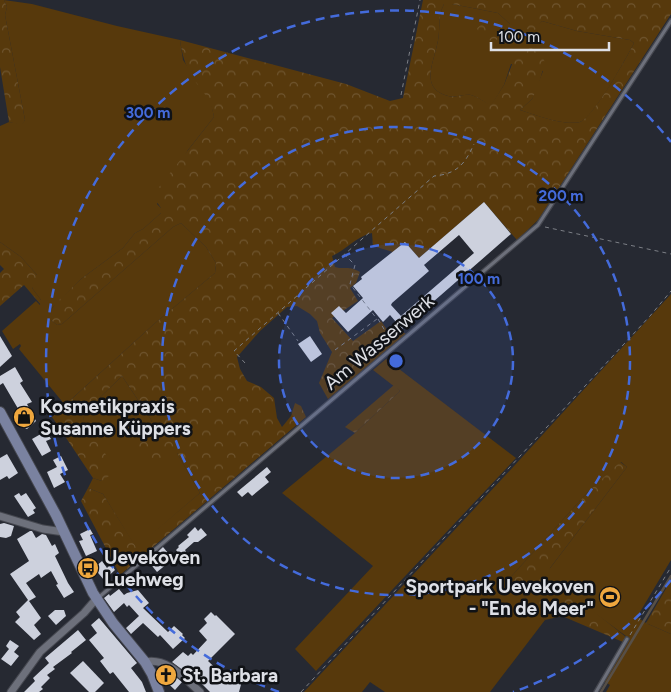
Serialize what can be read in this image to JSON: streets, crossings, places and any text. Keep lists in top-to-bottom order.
{
  "streets": {
    "lane": ["Am Wasserwerk"]
  },
  "places": {
    "shop": ["Kosmetikpraxis Susanne Küppers"],
    "bus stop": ["Uevekoven Luehweg"],
    "sports": ["Sportpark Uevekoven - \"En de Meer\""],
    "church": ["St. Barbara"]
  },
  "scale_bar": "100 m",
  "rings": ["300 m", "200 m", "100 m"]
}
